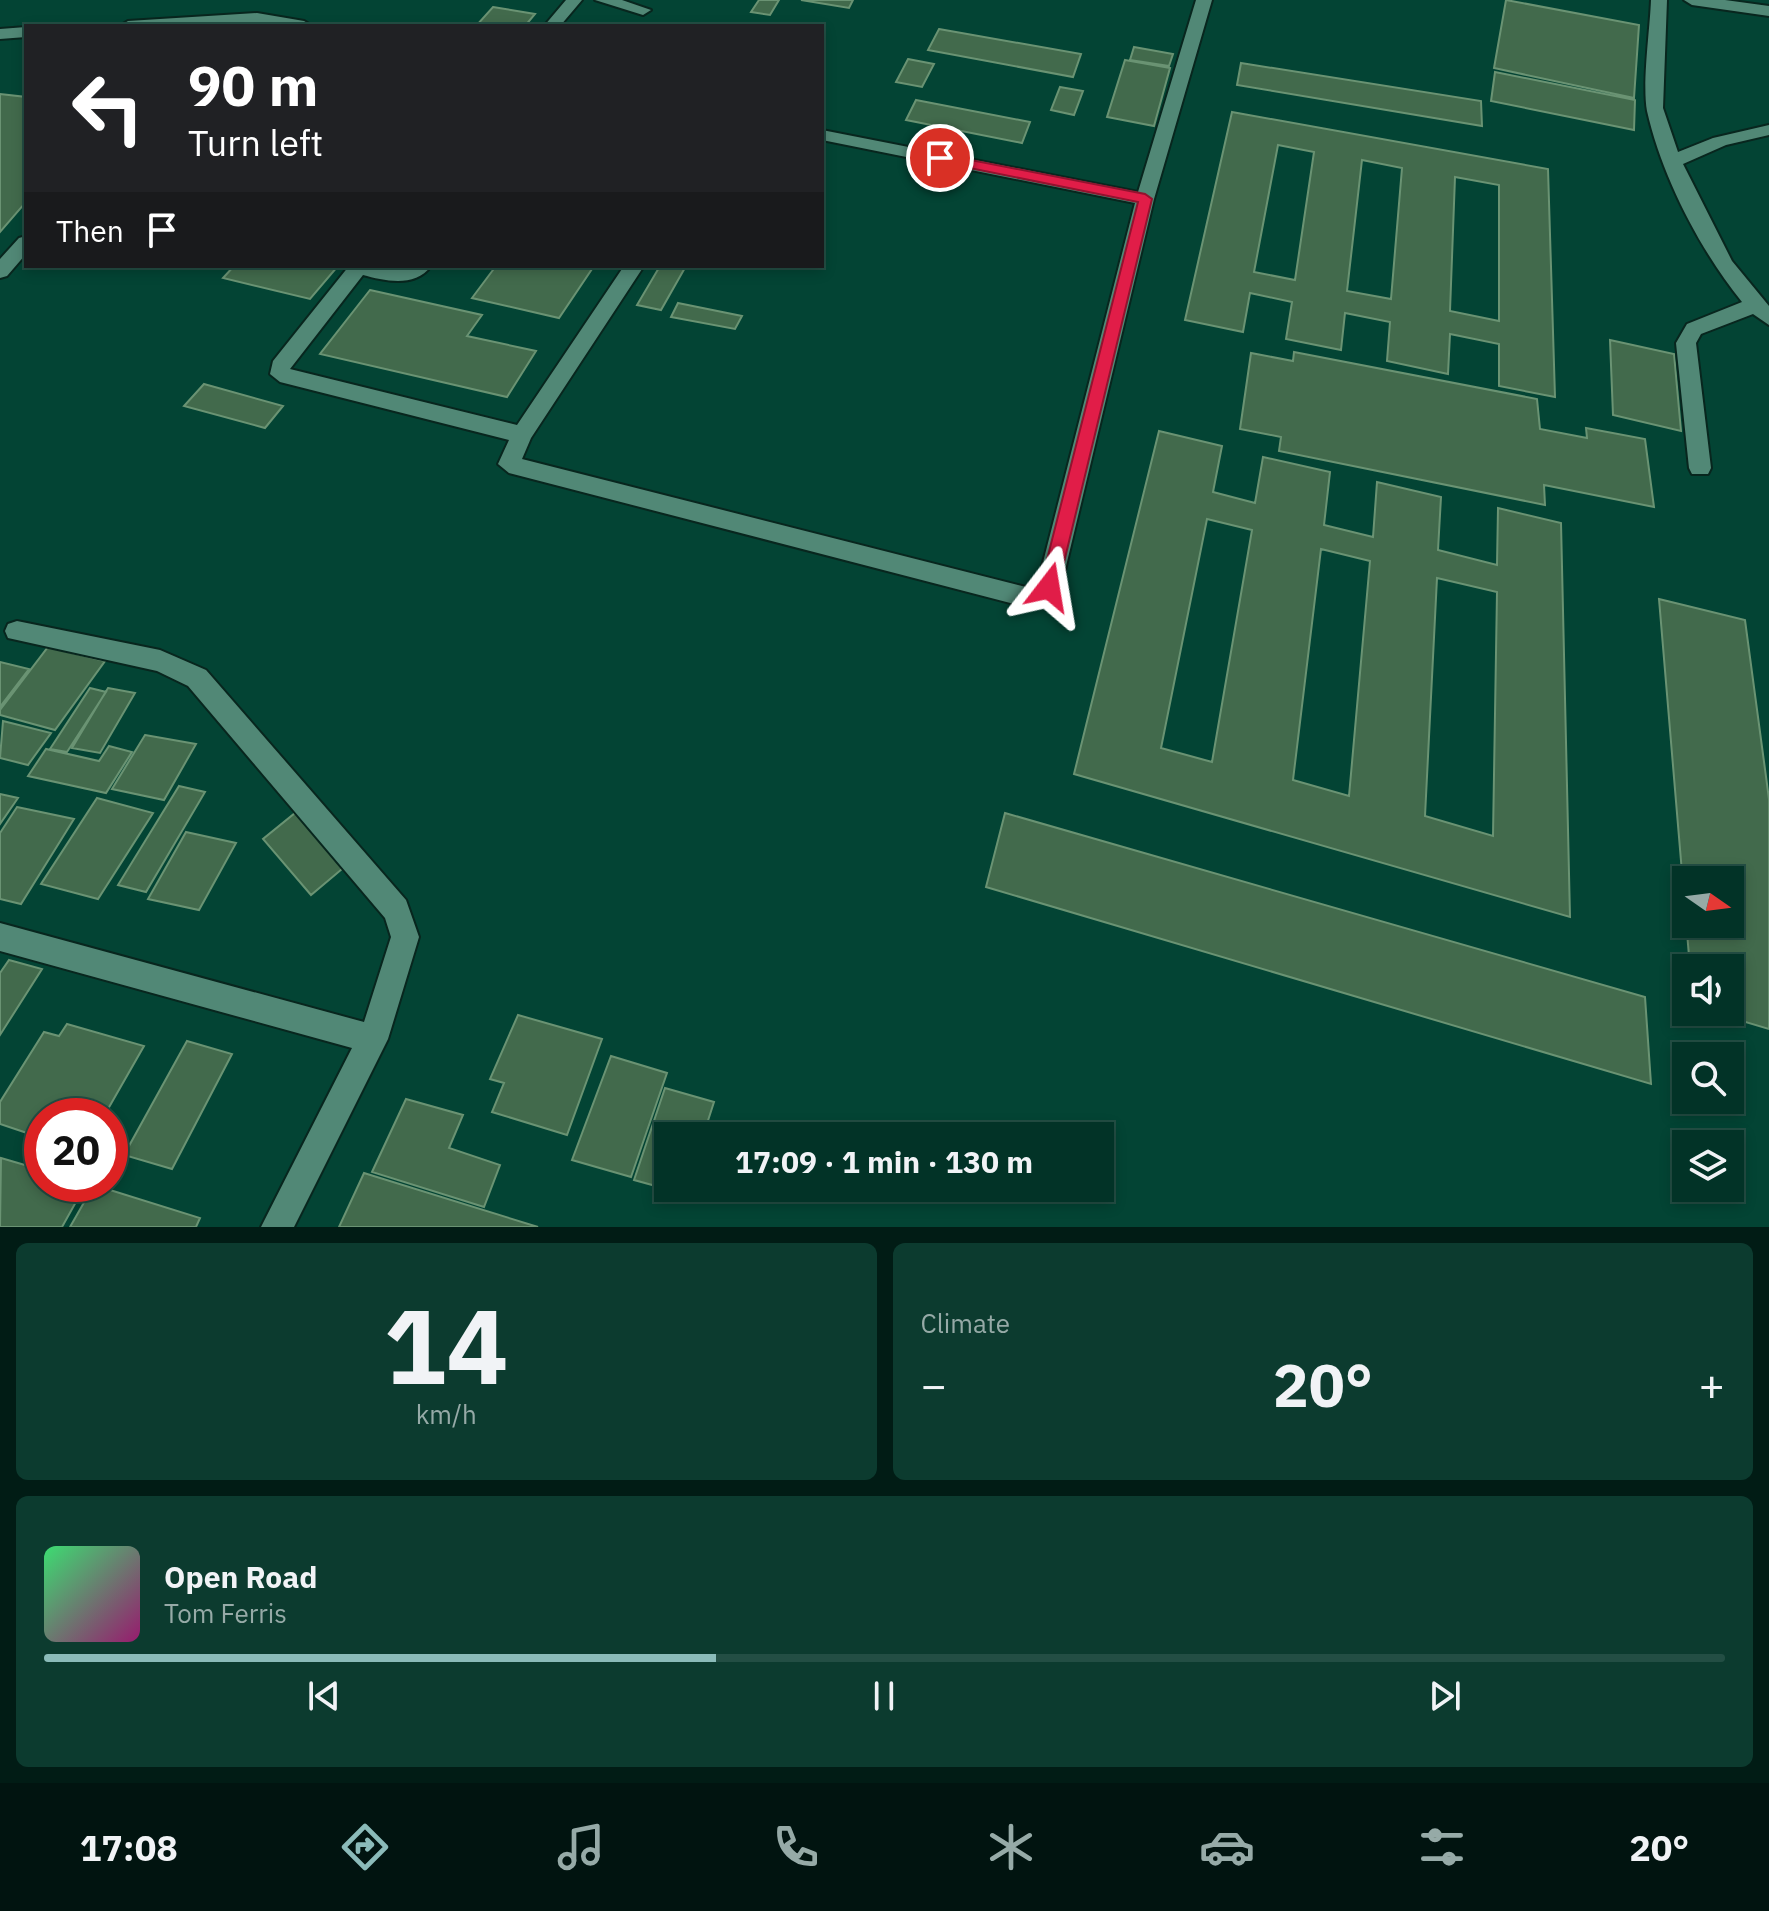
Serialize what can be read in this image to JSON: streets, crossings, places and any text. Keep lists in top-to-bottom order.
{
  "north": "right",
  "page": {
    "turn": ["90 m", "Turn left"],
    "then": "Then",
    "limit": "20",
    "trip": "17:09 · 1 min · 130 m",
    "tile": [
      ["14", "km/h"],
      "Climate"
    ],
    "heat": ["−", "20°", "+"],
    "song": ["Open Road", "Tom Ferris"],
    "tabs": ["17:08", "20°"]
  }
}
